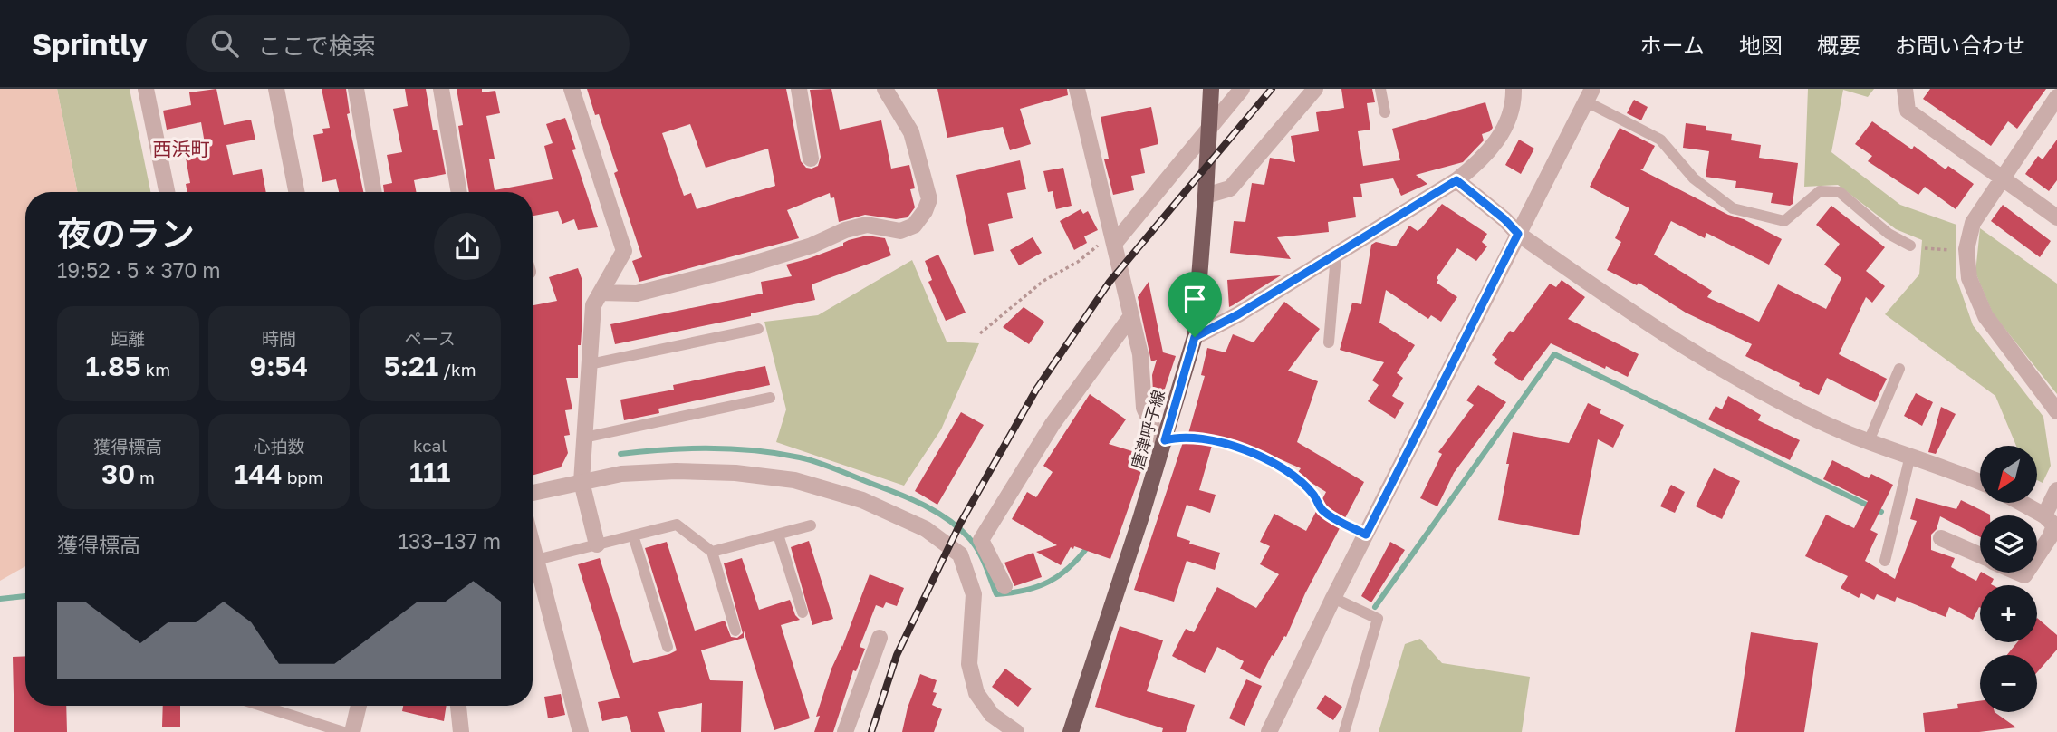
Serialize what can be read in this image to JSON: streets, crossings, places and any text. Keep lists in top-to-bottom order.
{
  "streets": {
    "main road": ["唐津呼子線"]
  },
  "districts": ["西浜町"],
  "north": "bottom left",
  "page": {
    "header": "Sprintly",
    "search": "ここで検索",
    "nav": [
      "ホーム",
      "地図",
      "概要",
      "お問い合わせ"
    ],
    "heading": ["夜のラン", "19:52 · 5 × 370 m"],
    "stats": [
      ["距離", "1.85 km"],
      ["時間", "9:54"],
      ["ペース", "5:21 /km"],
      ["獲得標高", "30 m"],
      ["心拍数", "144 bpm"],
      ["kcal", "111"]
    ],
    "map_buttons": ["+", "−"],
    "chart": ["獲得標高", "133–137 m"]
  }
}
